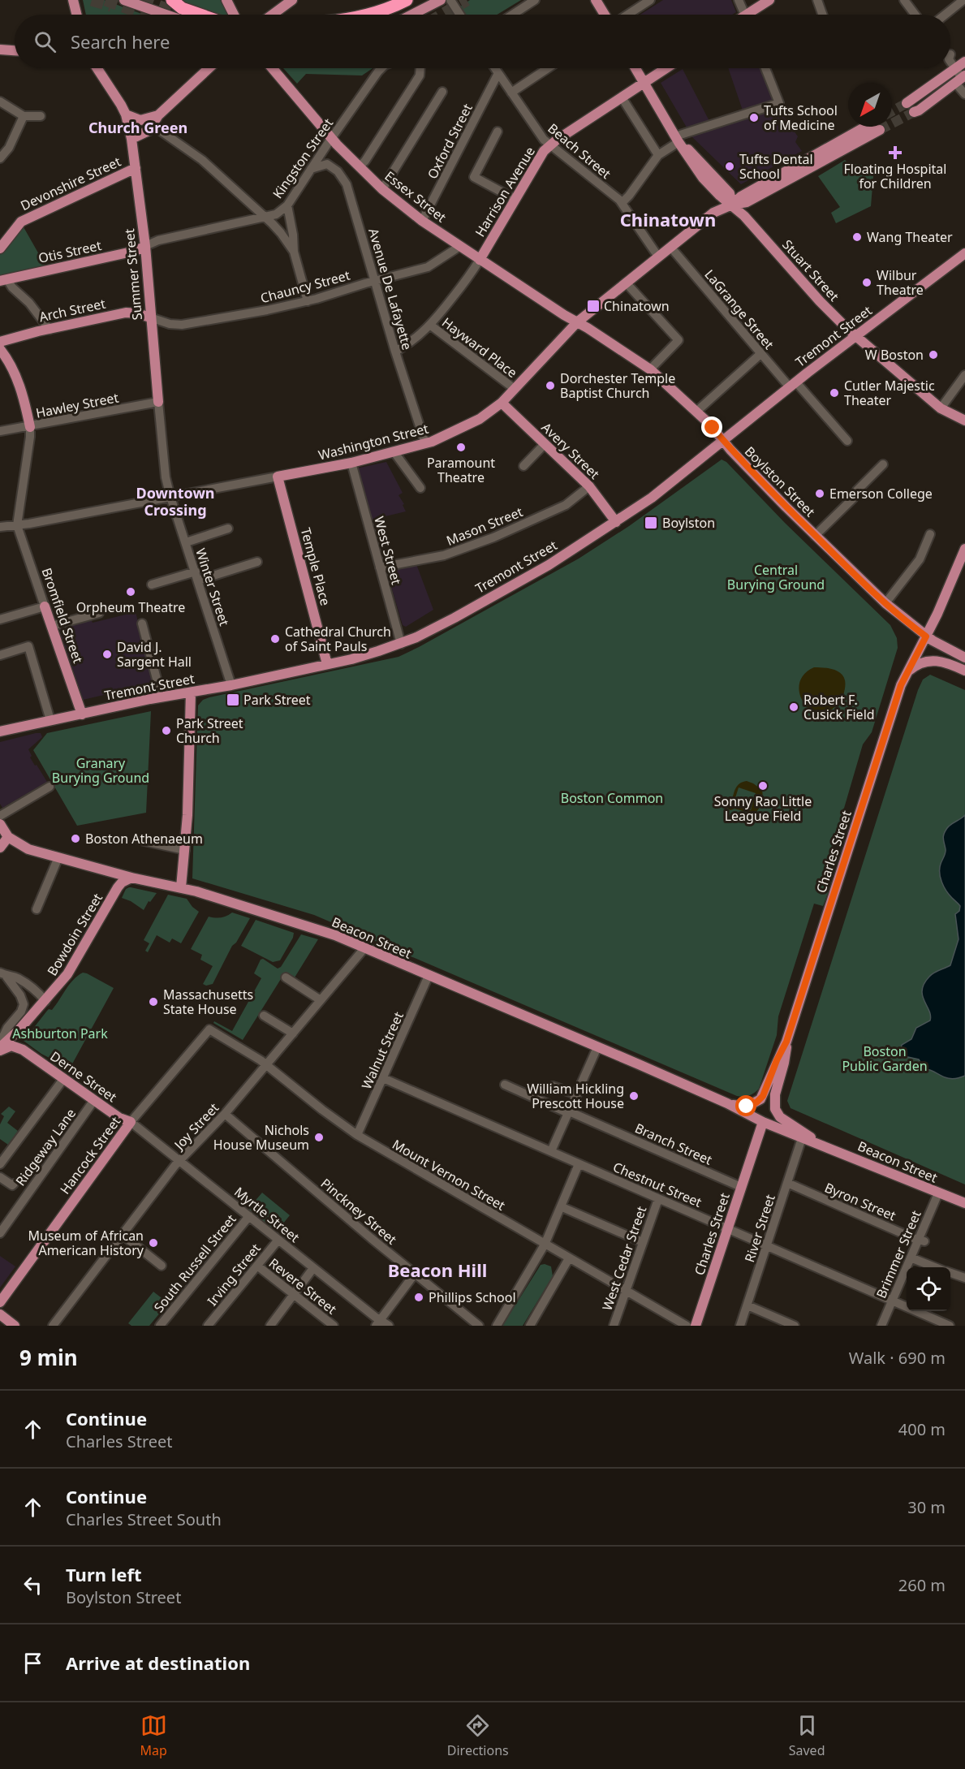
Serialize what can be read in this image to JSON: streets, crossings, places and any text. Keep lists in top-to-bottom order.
{
  "streets": {
    "main road": [
      "Devonshire Street",
      "Harrison Avenue",
      "Essex Street",
      "Otis Street",
      "Stuart Street",
      "Summer Street",
      "Arch Street",
      "Tremont Street",
      "Washington Street",
      "Avery Street",
      "Boylston Street",
      "Temple Place",
      "Bromfield Street",
      "Charles Street",
      "Bowdoin Street",
      "Beacon Street",
      "Derne Street",
      "Hancock Street"
    ],
    "street": [
      "Oxford Street",
      "Beach Street",
      "Kingston Street",
      "Chauncy Street",
      "Avenue De Lafayette",
      "LaGrange Street",
      "Hayward Place",
      "Hawley Street",
      "Mason Street",
      "West Street",
      "Winter Street",
      "Walnut Street",
      "Joy Street",
      "Branch Street",
      "Ridgeway Lane",
      "Mount Vernon Street",
      "Chestnut Street",
      "Byron Street",
      "Pinckney Street",
      "Myrtle Street",
      "River Street",
      "Brimmer Street",
      "West Cedar Street",
      "South Russell Street",
      "Irving Street",
      "Revere Street"
    ]
  },
  "crossings": [
    ["Oxford Street", "Beach Street"],
    ["Oxford Street", "Essex Street"],
    ["Beach Street", "Harrison Avenue"],
    ["Beach Street", "Washington Street"],
    ["Kingston Street", "Essex Street"],
    ["Kingston Street", "Otis Street"],
    ["Kingston Street", "Summer Street"],
    ["Kingston Street", "Avenue De Lafayette"],
    ["Devonshire Street", "Summer Street"],
    ["Harrison Avenue", "Essex Street"],
    ["Harrison Avenue", "Stuart Street"],
    ["Essex Street", "Chauncy Street"],
    ["Essex Street", "Washington Street"],
    ["Essex Street", "Boylston Street"],
    ["Otis Street", "Summer Street"],
    ["Stuart Street", "Tremont Street"],
    ["Stuart Street", "Washington Street"],
    ["Summer Street", "Chauncy Street"],
    ["Summer Street", "Arch Street"],
    ["Summer Street", "Hawley Street"],
    ["Summer Street", "Washington Street"],
    ["Summer Street", "Winter Street"],
    ["Chauncy Street", "Avenue De Lafayette"],
    ["Chauncy Street", "Arch Street"],
    ["Avenue De Lafayette", "Washington Street"],
    ["LaGrange Street", "Tremont Street"],
    ["LaGrange Street", "Washington Street"],
    ["Tremont Street", "Avery Street"],
    ["Tremont Street", "Boylston Street"],
    ["Tremont Street", "West Street"],
    ["Tremont Street", "Temple Place"],
    ["Tremont Street", "Winter Street"],
    ["Tremont Street", "Bromfield Street"],
    ["Hayward Place", "Washington Street"],
    ["Washington Street", "Avery Street"],
    ["Washington Street", "Boylston Street"],
    ["Washington Street", "West Street"],
    ["Washington Street", "Temple Place"],
    ["Washington Street", "Winter Street"],
    ["Washington Street", "Bromfield Street"],
    ["Avery Street", "Mason Street"],
    ["Boylston Street", "Charles Street"],
    ["Mason Street", "West Street"],
    ["Charles Street", "Beacon Street"],
    ["Charles Street", "Branch Street"],
    ["Charles Street", "Chestnut Street"],
    ["Bowdoin Street", "Beacon Street"],
    ["Beacon Street", "Walnut Street"],
    ["Beacon Street", "Joy Street"],
    ["Beacon Street", "River Street"],
    ["Beacon Street", "Brimmer Street"],
    ["Walnut Street", "Mount Vernon Street"],
    ["Walnut Street", "Chestnut Street"],
    ["Derne Street", "Ridgeway Lane"],
    ["Derne Street", "Hancock Street"],
    ["Derne Street", "Myrtle Street"],
    ["Joy Street", "Mount Vernon Street"],
    ["Joy Street", "Pinckney Street"],
    ["Joy Street", "Myrtle Street"],
    ["Hancock Street", "Mount Vernon Street"],
    ["Hancock Street", "Myrtle Street"],
    ["Mount Vernon Street", "West Cedar Street"],
    ["Chestnut Street", "River Street"],
    ["Chestnut Street", "Brimmer Street"],
    ["Chestnut Street", "West Cedar Street"],
    ["Byron Street", "River Street"],
    ["Byron Street", "Brimmer Street"],
    ["Myrtle Street", "South Russell Street"],
    ["Myrtle Street", "Irving Street"],
    ["Irving Street", "Revere Street"]
  ],
  "districts": [
    "Church Green",
    "Chinatown",
    "Downtown Crossing",
    "Beacon Hill"
  ],
  "parks": [
    "Central Burying Ground",
    "Granary Burying Ground",
    "Boston Common",
    "Ashburton Park",
    "Boston Public Garden"
  ],
  "places": {
    "other": [
      "Tufts School of Medicine",
      "Tufts Dental School",
      "Wang Theater",
      "Wilbur Theatre",
      "W Boston",
      "Dorchester Temple Baptist Church",
      "Cutler Majestic Theater",
      "Paramount Theatre",
      "Emerson College",
      "Orpheum Theatre",
      "Cathedral Church of Saint Pauls",
      "David J. Sargent Hall",
      "Robert F. Cusick Field",
      "Park Street Church",
      "Sonny Rao Little League Field",
      "Boston Athenaeum",
      "Massachusetts State House",
      "William Hickling Prescott House",
      "Nichols House Museum",
      "Museum of African American History",
      "Phillips School"
    ],
    "health": ["Floating Hospital for Children"],
    "transit": ["Chinatown", "Boylston", "Park Street"]
  },
  "north": "bottom left",
  "page": {
    "search": "Search here",
    "heading": ["9 min", "Walk · 690 m"],
    "list": [
      ["Continue", "Charles Street", "400 m"],
      ["Continue", "Charles Street South", "30 m"],
      ["Turn left", "Boylston Street", "260 m"],
      "Arrive at destination"
    ],
    "nav": ["Map", "Directions", "Saved"]
  }
}
